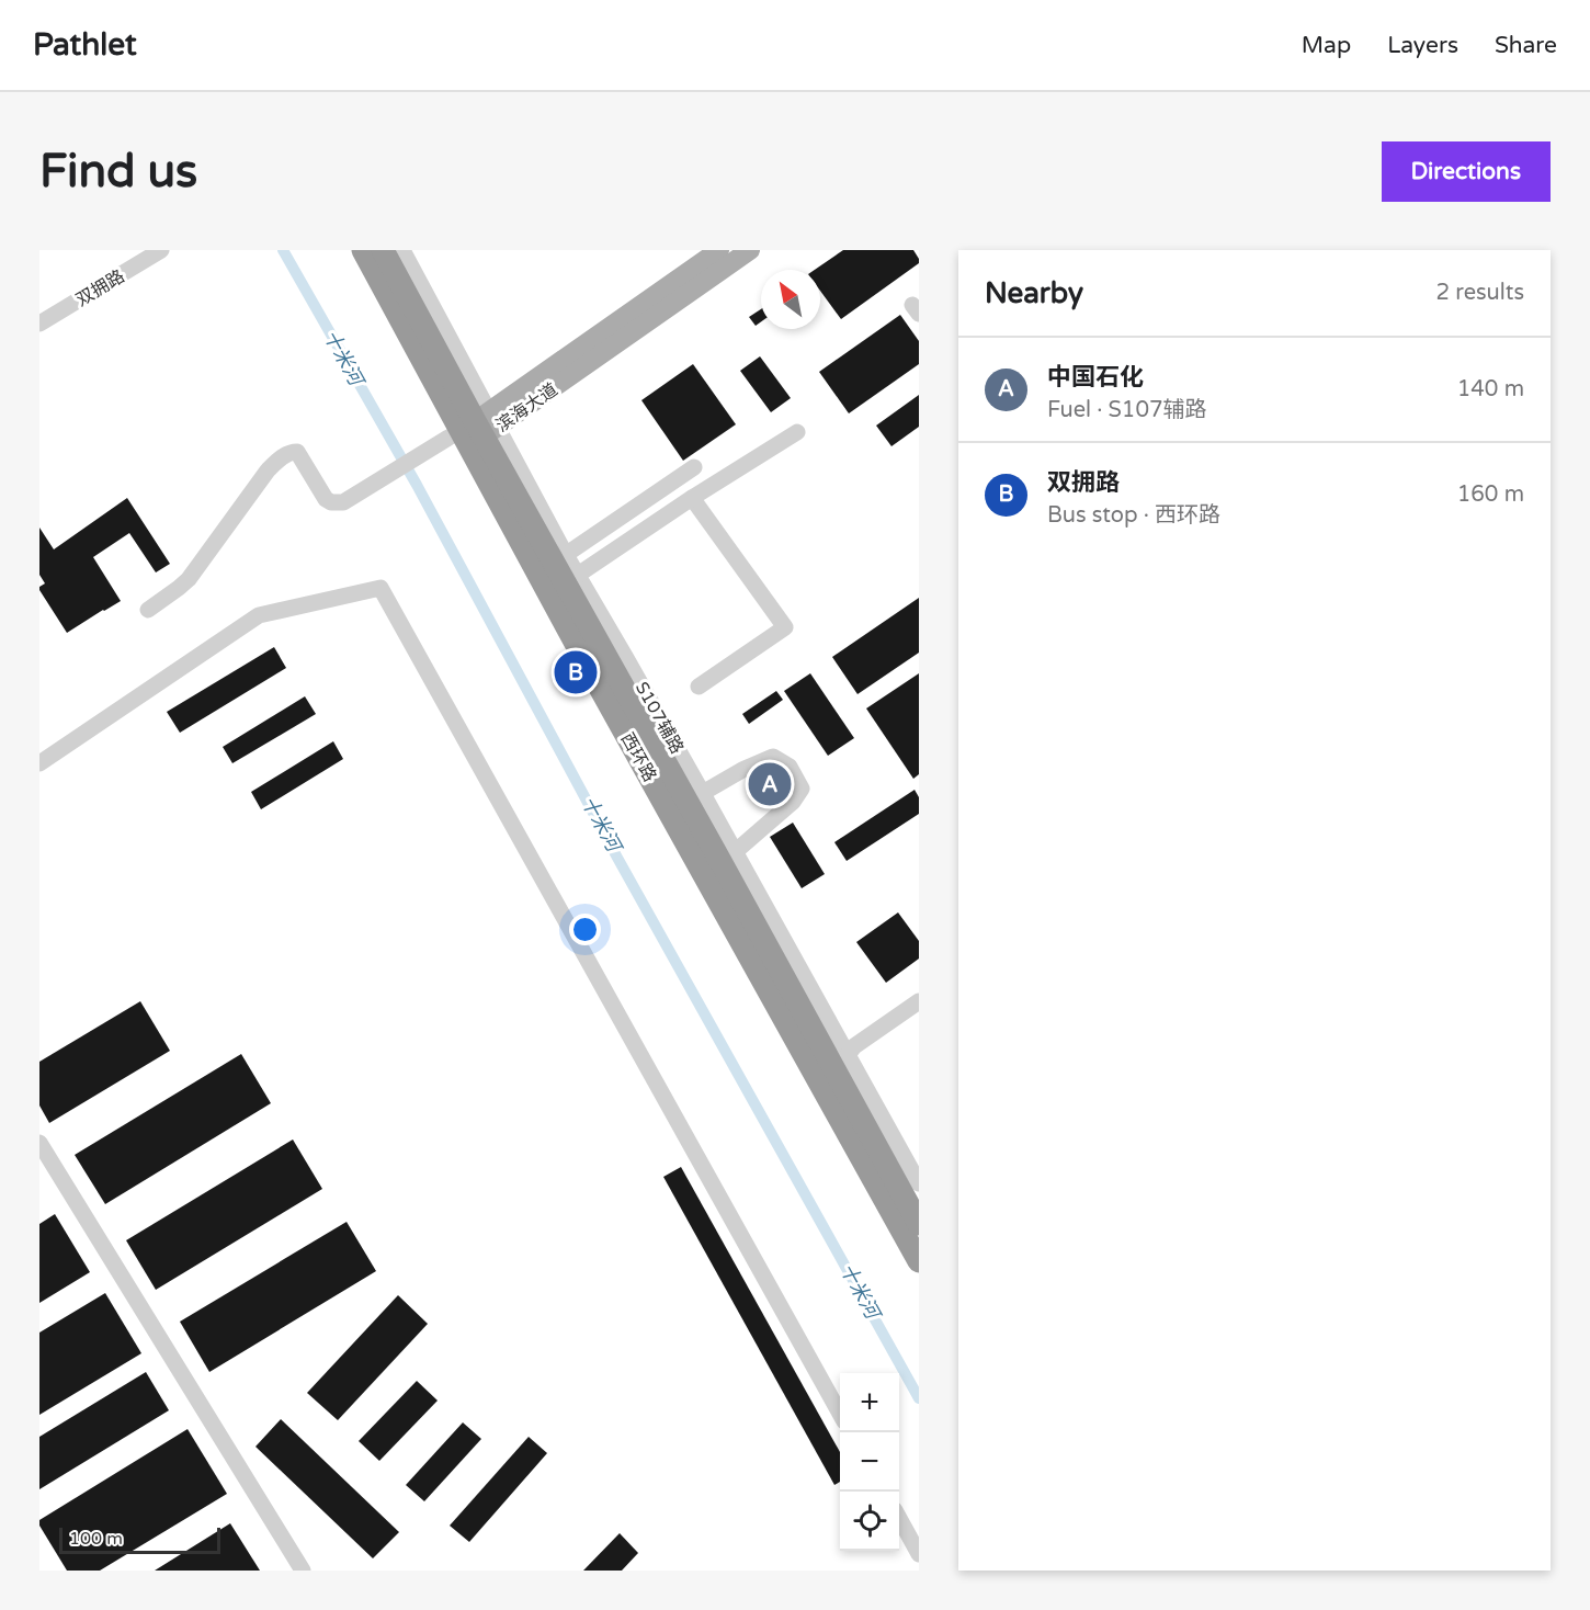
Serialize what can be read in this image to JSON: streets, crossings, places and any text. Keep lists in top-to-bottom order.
{
  "streets": {
    "highway": ["西环路"],
    "main road": ["滨海大道"],
    "street": ["双拥路"]
  },
  "crossings": [
    ["滨海大道", "西环路"]
  ],
  "water": ["十米河"],
  "scale_bar": "100 m",
  "north": "top left",
  "page": {
    "header": "Pathlet",
    "nav": ["Map", "Layers", "Share"],
    "buttons": "Directions",
    "title": "Find us",
    "heading": ["Nearby", "2 results"],
    "list": [
      {
        "mark": "A",
        "name": "中国石化",
        "note": "Fuel · S107辅路",
        "value": "140 m"
      },
      {
        "mark": "B",
        "name": "双拥路",
        "note": "Bus stop · 西环路",
        "value": "160 m"
      }
    ],
    "pins": ["B", "A"],
    "map_buttons": ["+", "−"],
    "scale": "100 m"
  }
}
